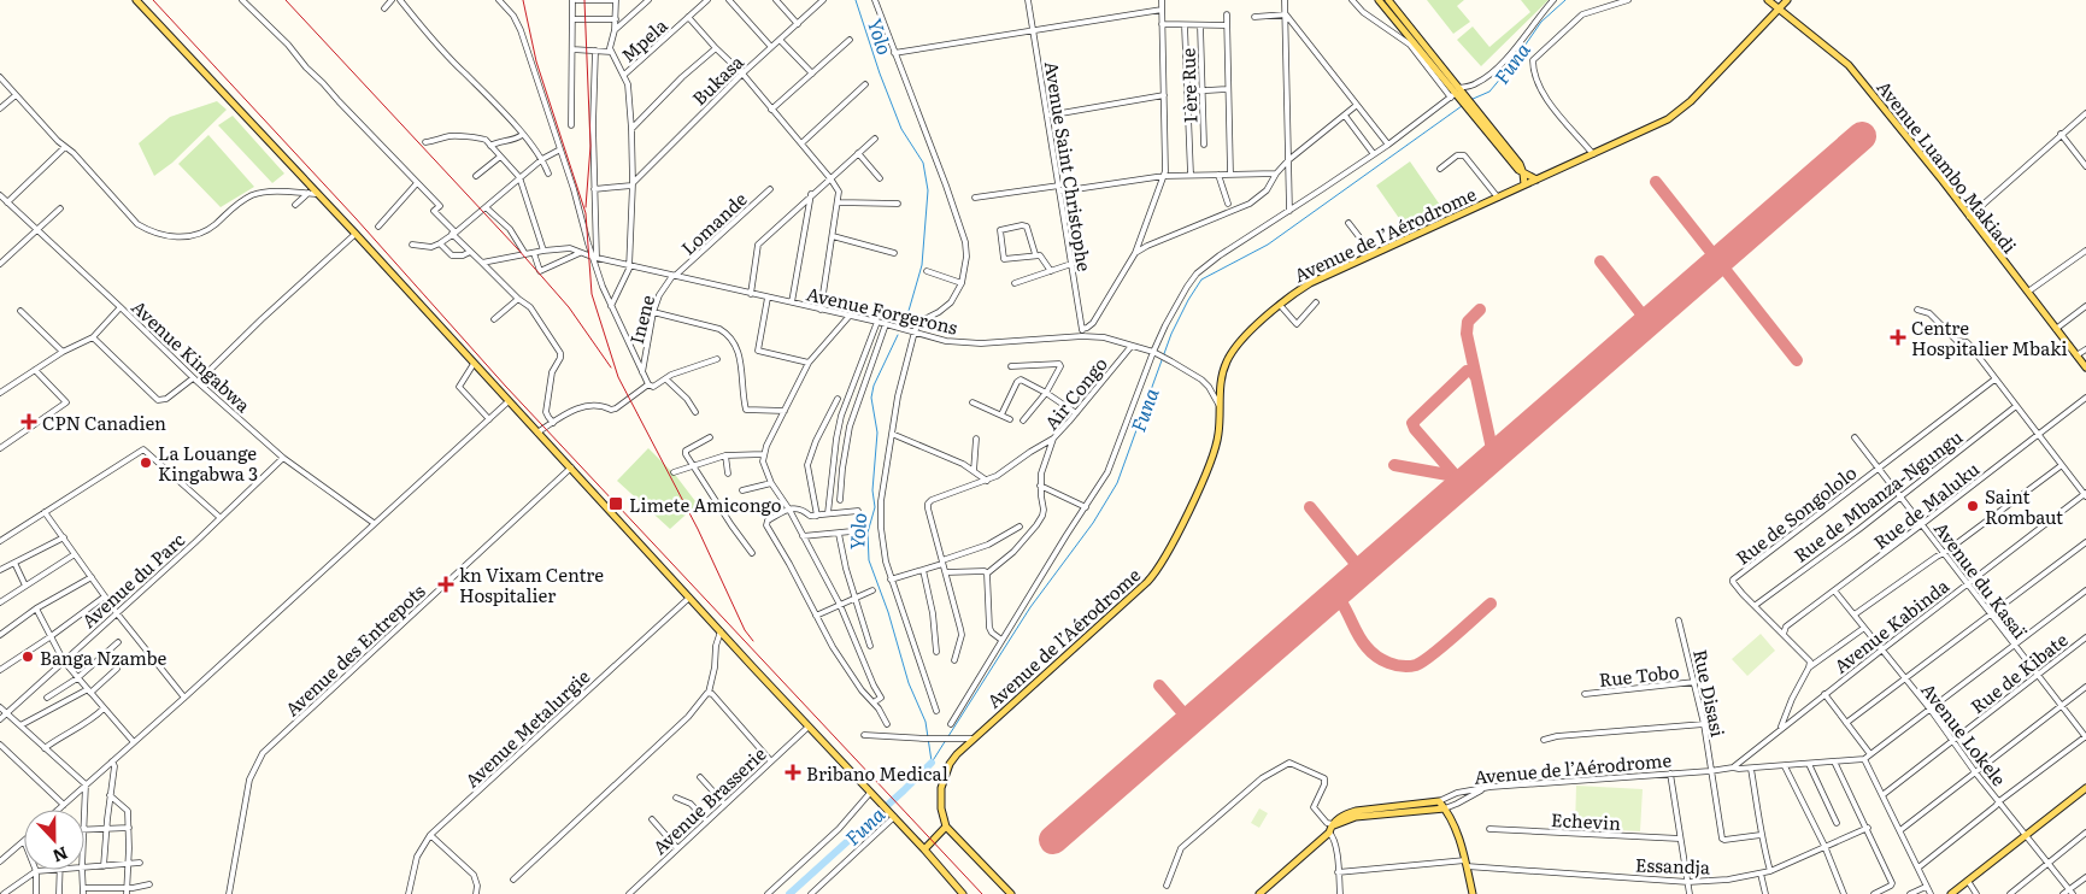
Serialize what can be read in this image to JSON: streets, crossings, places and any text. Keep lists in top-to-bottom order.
{
  "streets": {
    "main road": ["Avenue Luambo Makiadi", "Avenue de l’Aérodrome"],
    "street": [
      "Mpela",
      "Bukasa",
      "1 ère Rue",
      "Avenue Saint Christophe",
      "Lomande",
      "Avenue Forgerons",
      "Inene",
      "Avenue Kingabwa",
      "Air Congo",
      "Rue de Mbanza-Ngungu",
      "Rue de Maluku",
      "Rue de Songololo",
      "Avenue du Parc",
      "Avenue du Kasaï",
      "Avenue Kabinda",
      "Avenue des Entrepots",
      "Rue de Kibate",
      "Rue Tobo",
      "Rue Disasi",
      "Avenue Metalurgie",
      "Avenue Lokele",
      "Avenue Brasserie",
      "Echevin",
      "Essandja"
    ]
  },
  "crossings": [
    ["Avenue Saint Christophe", "Avenue Forgerons"],
    ["Avenue Luambo Makiadi", "Avenue de l’Aérodrome"],
    ["Lomande", "Avenue Forgerons"],
    ["Lomande", "Inene"],
    ["Avenue de l’Aérodrome", "Avenue Forgerons"],
    ["Avenue de l’Aérodrome", "Rue Disasi"],
    ["Avenue Forgerons", "Inene"],
    ["Avenue Forgerons", "Air Congo"],
    ["Avenue Kingabwa", "Avenue du Parc"],
    ["Rue de Mbanza-Ngungu", "Rue de Songololo"],
    ["Rue de Mbanza-Ngungu", "Avenue du Kasaï"],
    ["Rue de Maluku", "Rue de Songololo"],
    ["Rue de Maluku", "Avenue du Kasaï"],
    ["Rue de Maluku", "Avenue Lokele"],
    ["Rue de Songololo", "Avenue du Kasaï"],
    ["Avenue du Kasaï", "Avenue Kabinda"],
    ["Avenue du Kasaï", "Rue de Kibate"],
    ["Avenue Kabinda", "Avenue Lokele"],
    ["Rue de Kibate", "Avenue Lokele"],
    ["Rue Tobo", "Rue Disasi"]
  ],
  "water": ["Yolo", "Funa"],
  "places": {
    "health": [
      "Centre Hospitalier Mbaki",
      "CPN Canadien",
      "kn Vixam Centre Hospitalier",
      "Bribano Medical"
    ],
    "other": ["La Louange Kingabwa 3", "Saint Rombaut", "Banga Nzambe"],
    "transit": ["Limete Amicongo"]
  },
  "north": "bottom"
}
